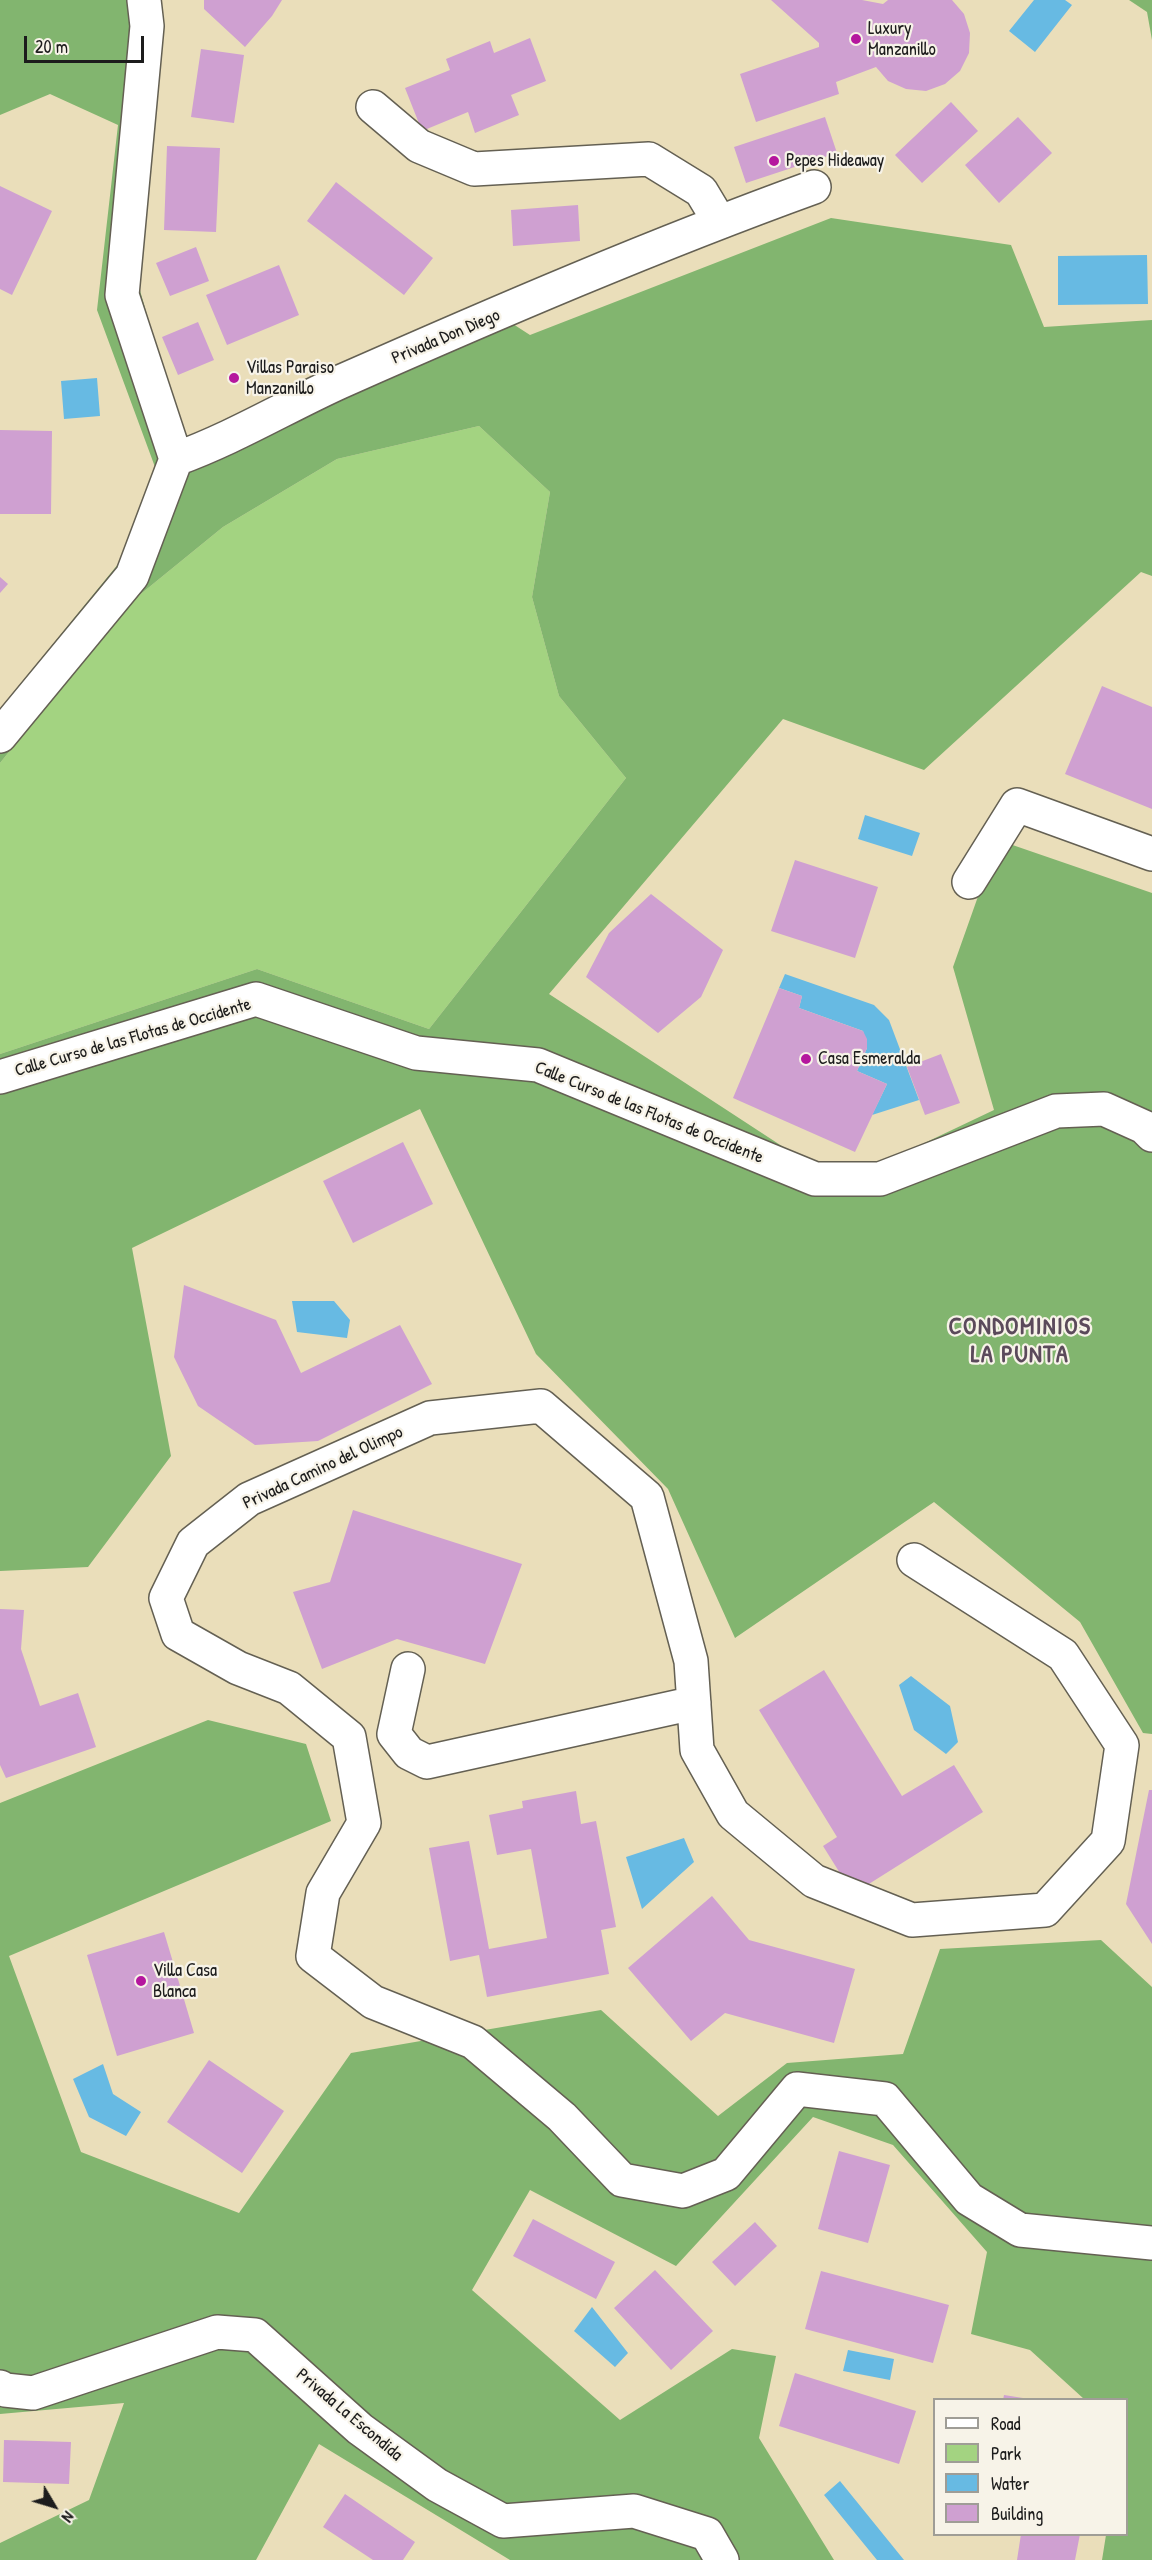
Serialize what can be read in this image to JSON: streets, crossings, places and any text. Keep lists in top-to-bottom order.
{
  "streets": {
    "street": [
      "Privada Don Diego",
      "Calle Curso de las Flotas de Occidente",
      "Privada Camino del Olimpo",
      "Privada La Escondida"
    ]
  },
  "districts": ["CONDOMINIOS LA PUNTA"],
  "places": [
    "Luxury Manzanillo",
    "Pepes Hideaway",
    "Villas Paraiso Manzanillo",
    "Casa Esmeralda",
    "Villa Casa Blanca"
  ],
  "legend": [
    "Road",
    "Park",
    "Water",
    "Building"
  ],
  "scale_bar": "20 m",
  "north": "bottom right"
}
